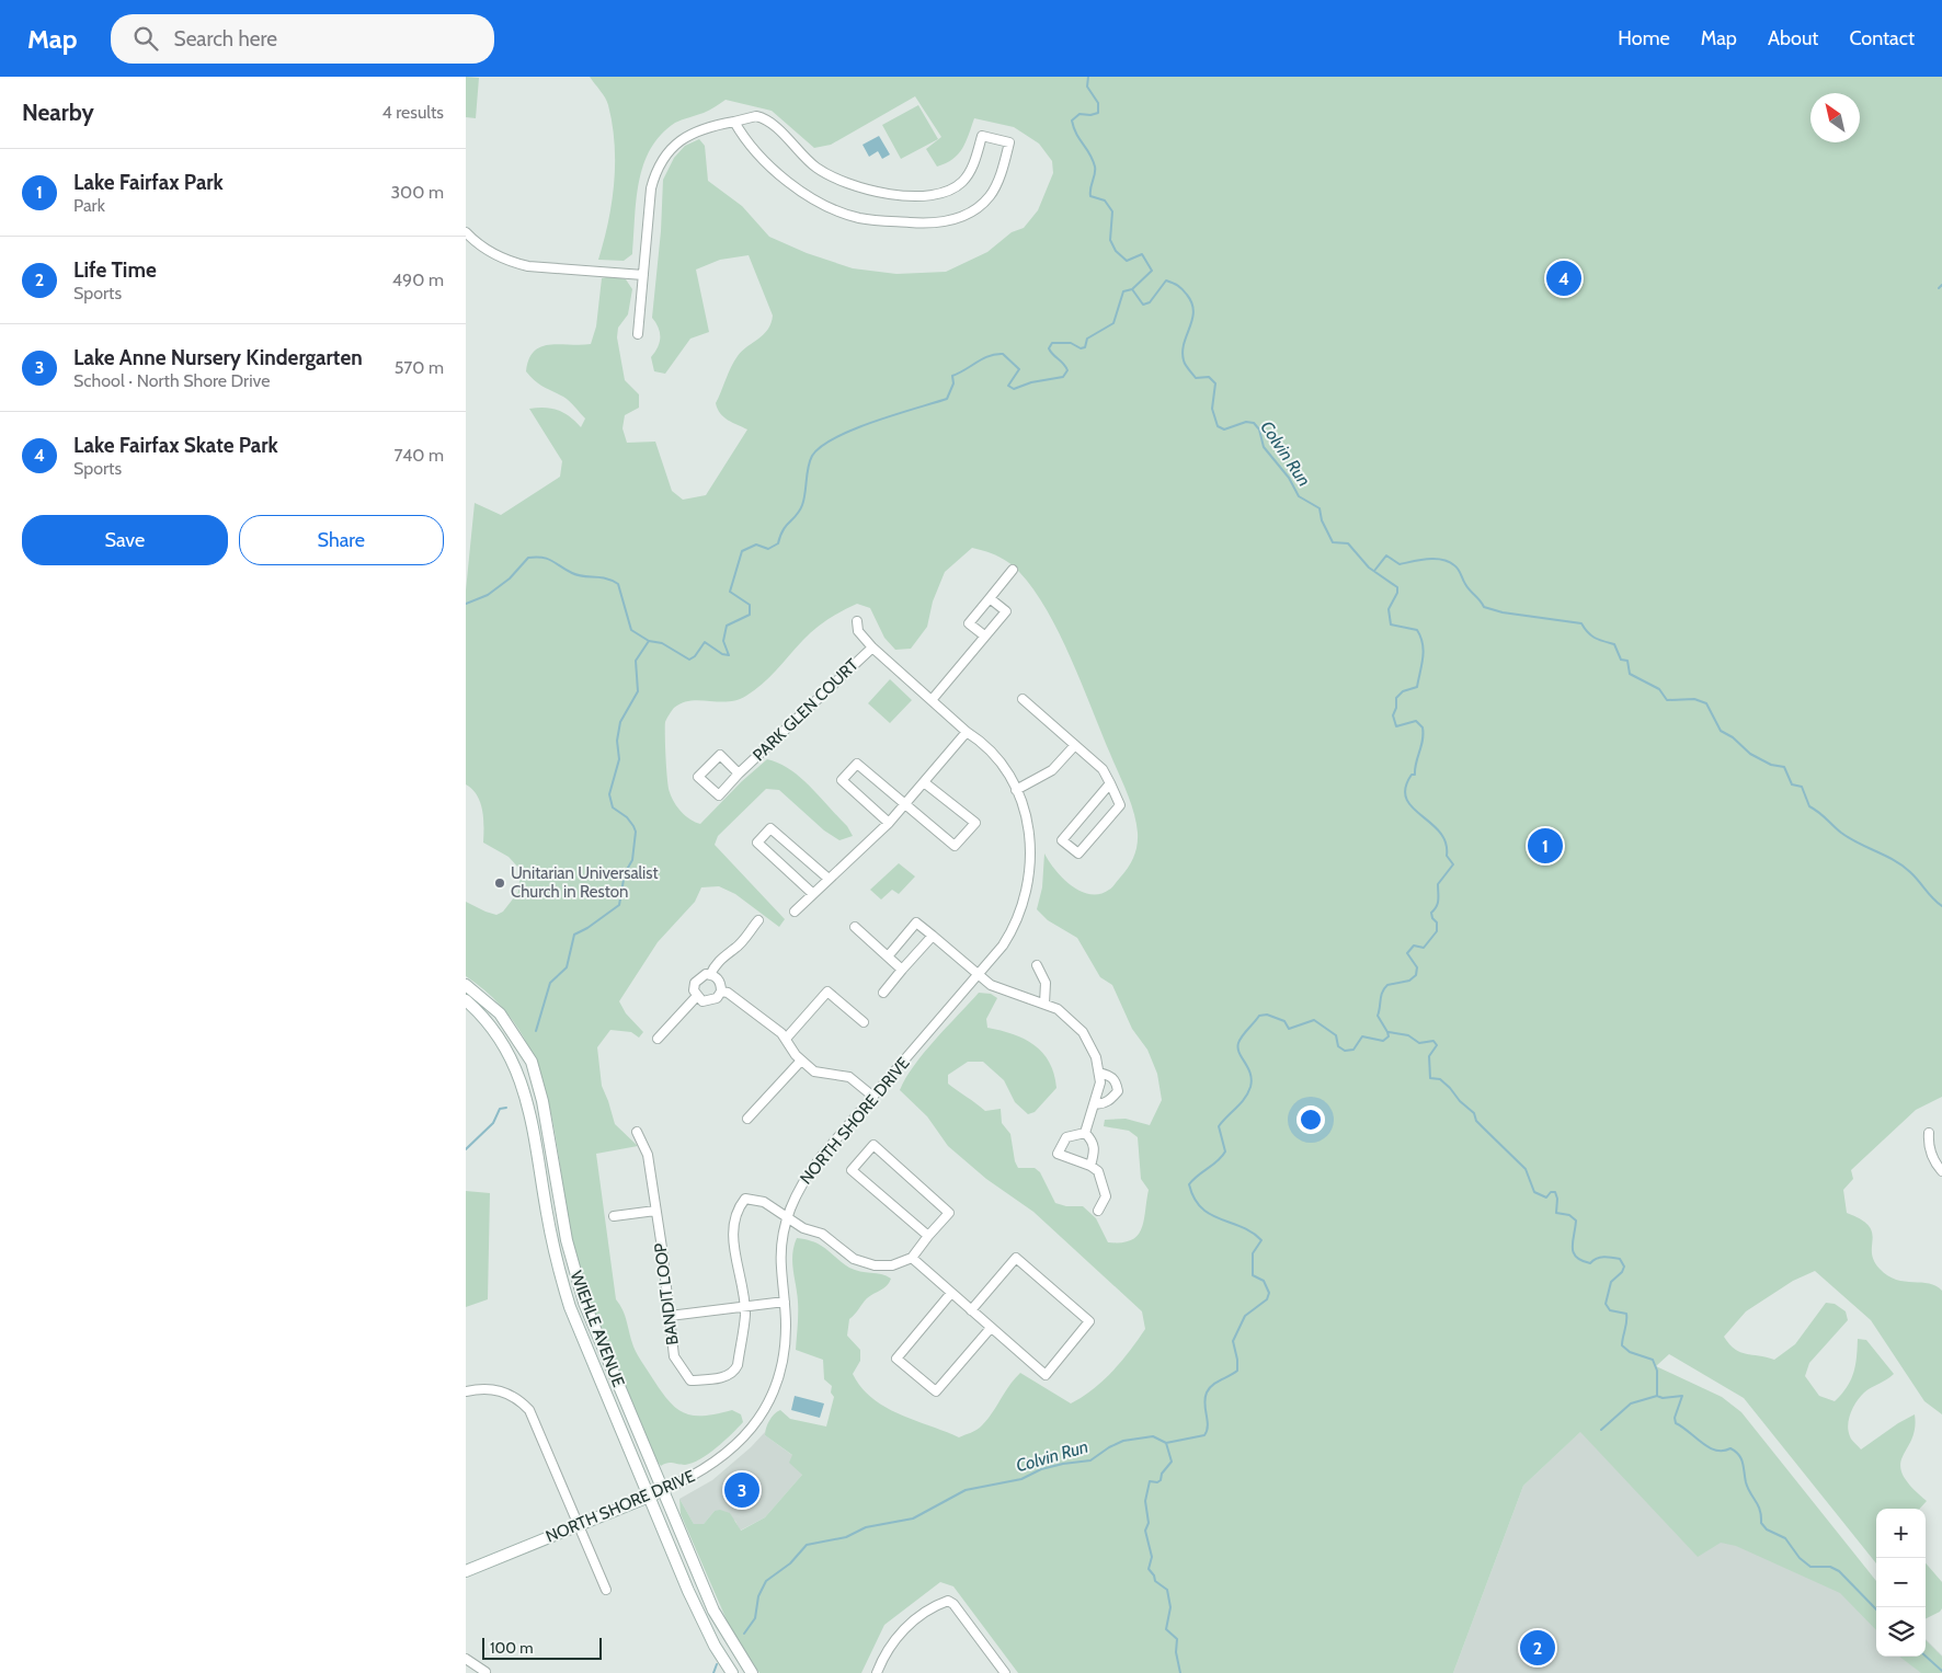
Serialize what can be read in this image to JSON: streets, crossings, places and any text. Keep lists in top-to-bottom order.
{
  "streets": {
    "main road": ["NORTH SHORE DRIVE", "WIEHLE AVENUE"],
    "street": ["PARK GLEN COURT", "BANDIT LOOP"]
  },
  "crossings": [
    ["PARK GLEN COURT", "NORTH SHORE DRIVE"],
    ["NORTH SHORE DRIVE", "BANDIT LOOP"],
    ["NORTH SHORE DRIVE", "WIEHLE AVENUE"]
  ],
  "water": ["Colvin Run"],
  "places": ["Unitarian Universalist Church in Reston"],
  "scale_bar": "100 m",
  "north": "top left",
  "page": {
    "header": "Map",
    "search": "Search here",
    "nav": [
      "Home",
      "Map",
      "About",
      "Contact"
    ],
    "heading": ["Nearby", "4 results"],
    "list": [
      {
        "mark": "1",
        "name": "Lake Fairfax Park",
        "note": "Park",
        "value": "300 m"
      },
      {
        "mark": "2",
        "name": "Life Time",
        "note": "Sports",
        "value": "490 m"
      },
      {
        "mark": "3",
        "name": "Lake Anne Nursery Kindergarten",
        "note": "School · North Shore Drive",
        "value": "570 m"
      },
      {
        "mark": "4",
        "name": "Lake Fairfax Skate Park",
        "note": "Sports",
        "value": "740 m"
      }
    ],
    "pins": [
      "4",
      "1",
      "3",
      "2"
    ],
    "buttons": ["Save", "Share"],
    "map_buttons": ["+", "−"],
    "scale": "100 m"
  }
}
